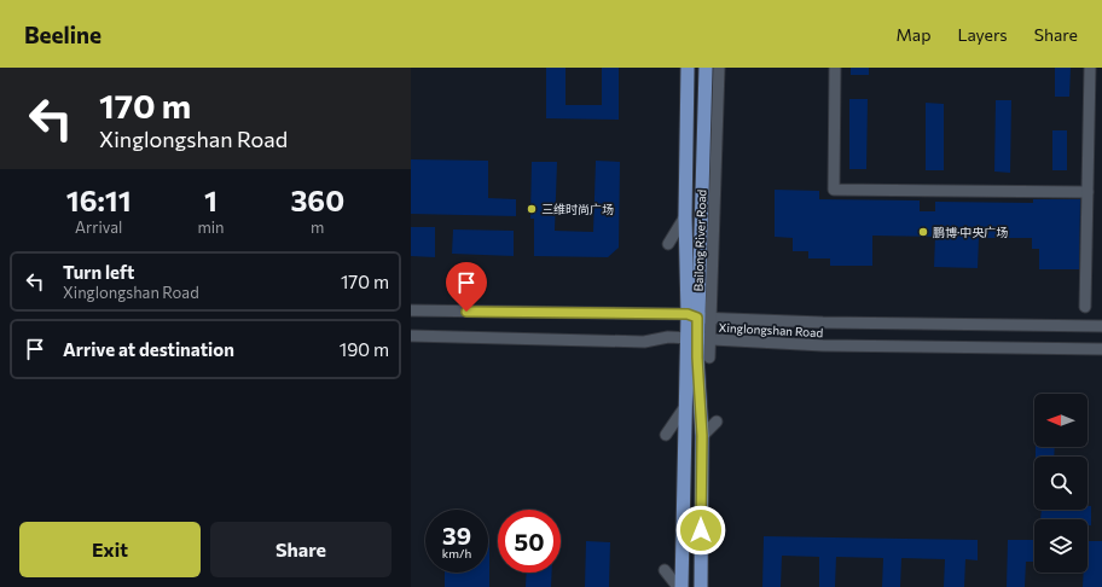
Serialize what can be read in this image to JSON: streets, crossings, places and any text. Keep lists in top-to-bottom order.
{
  "streets": {
    "main road": ["Bailong River Road"],
    "street": ["Xinglongshan Road"]
  },
  "crossings": [
    ["Bailong River Road", "Xinglongshan Road"]
  ],
  "places": ["三维时尚广场", "鹏博·中央广场"],
  "north": "left",
  "page": {
    "header": "Beeline",
    "nav": ["Map", "Layers", "Share"],
    "turn": ["170 m", "Xinglongshan Road"],
    "eta": [
      "16:11",
      "Arrival",
      "1",
      "min",
      "360",
      "m"
    ],
    "list": [
      {
        "name": "Turn left",
        "note": "Xinglongshan Road",
        "value": "170 m"
      },
      {
        "name": "Arrive at destination",
        "value": "190 m"
      }
    ],
    "speed": "39 km/h",
    "limit": "50",
    "buttons": ["Exit", "Share"]
  }
}
